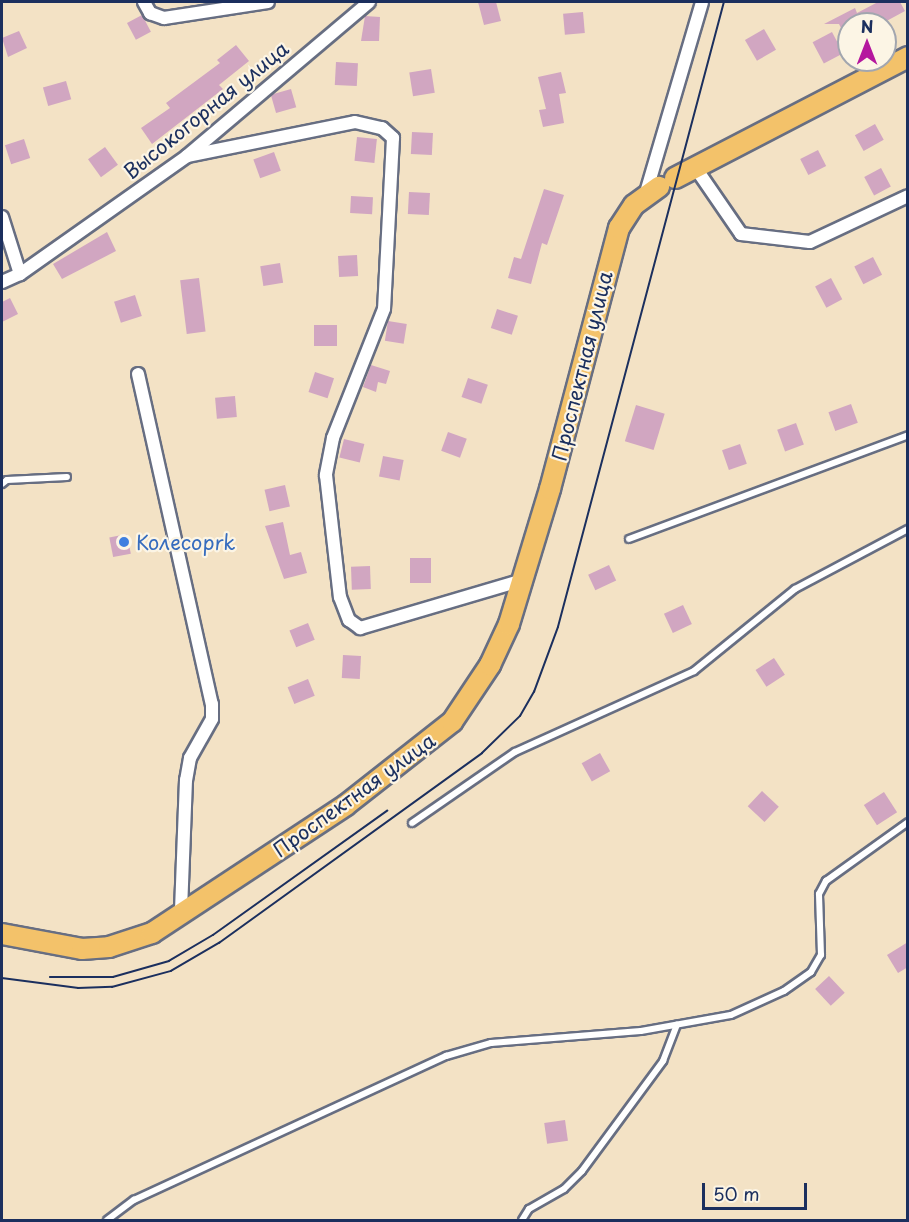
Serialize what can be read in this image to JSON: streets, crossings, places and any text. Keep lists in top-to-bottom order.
{
  "streets": {
    "main road": ["Проспектная улица"],
    "street": ["Высокогорная улица"]
  },
  "places": ["Колесоprk"],
  "scale_bar": "50 m",
  "north": "top"
}
